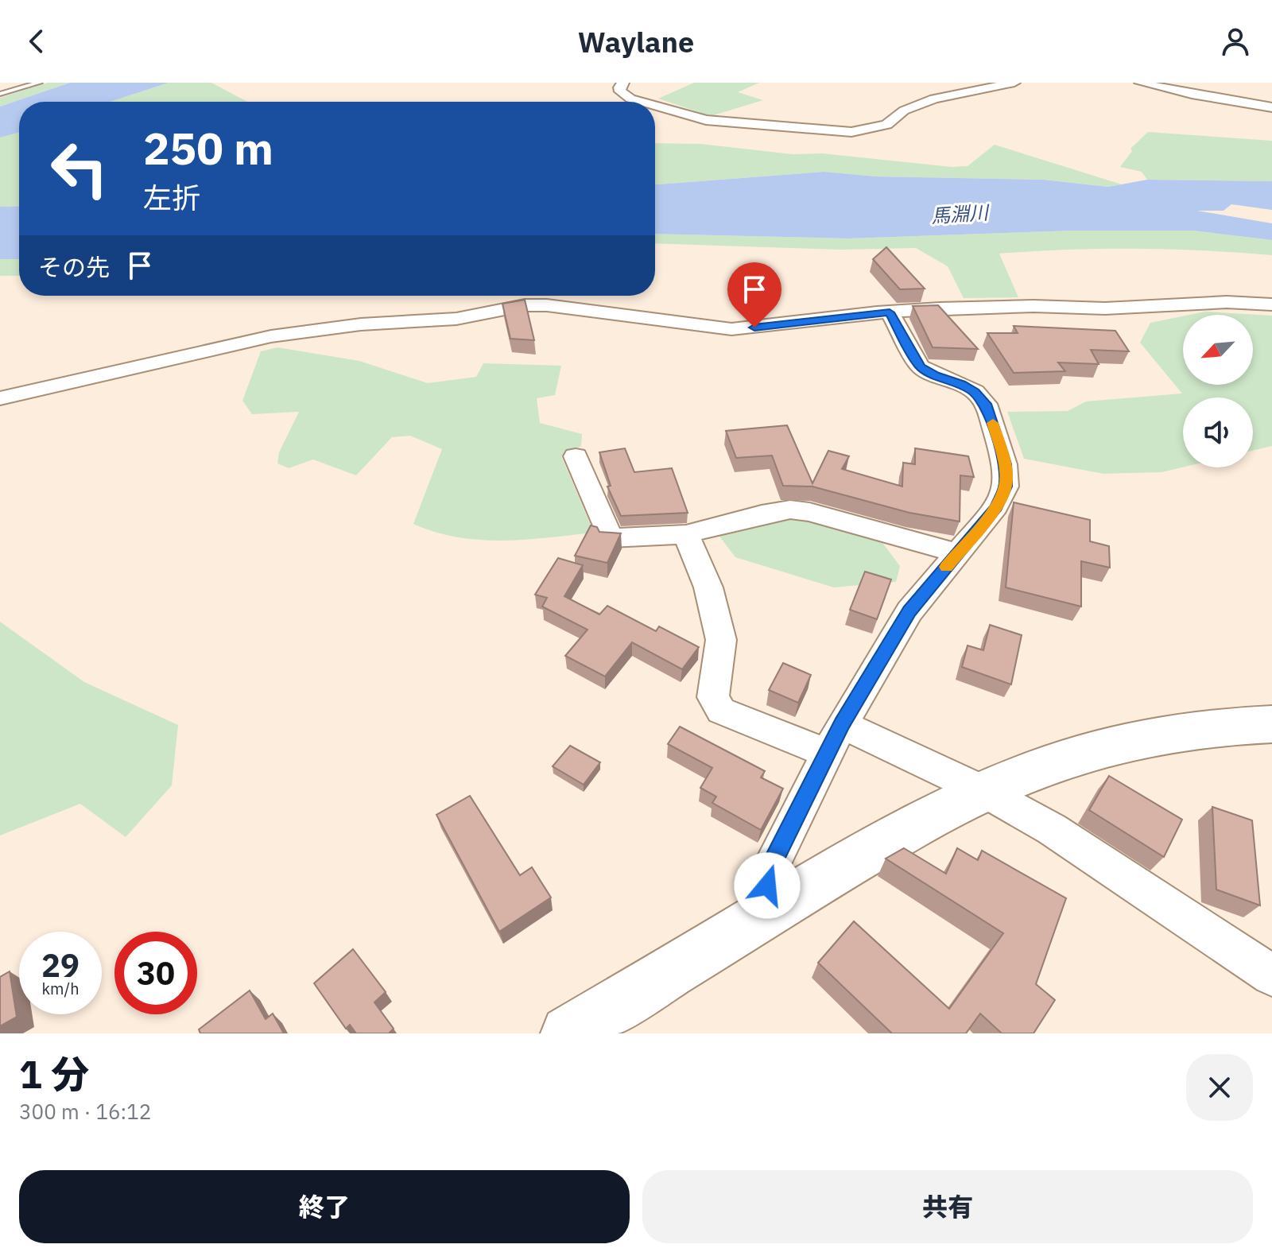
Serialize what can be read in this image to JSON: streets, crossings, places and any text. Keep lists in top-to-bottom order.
{
  "water": ["馬淵川"],
  "north": "bottom left",
  "page": {
    "header": "Waylane",
    "turn": ["250 m", "左折"],
    "then": "その先",
    "speed": "29 km/h",
    "limit": "30",
    "heading": ["1 分", "300 m · 16:12"],
    "buttons": ["終了", "共有"]
  }
}
